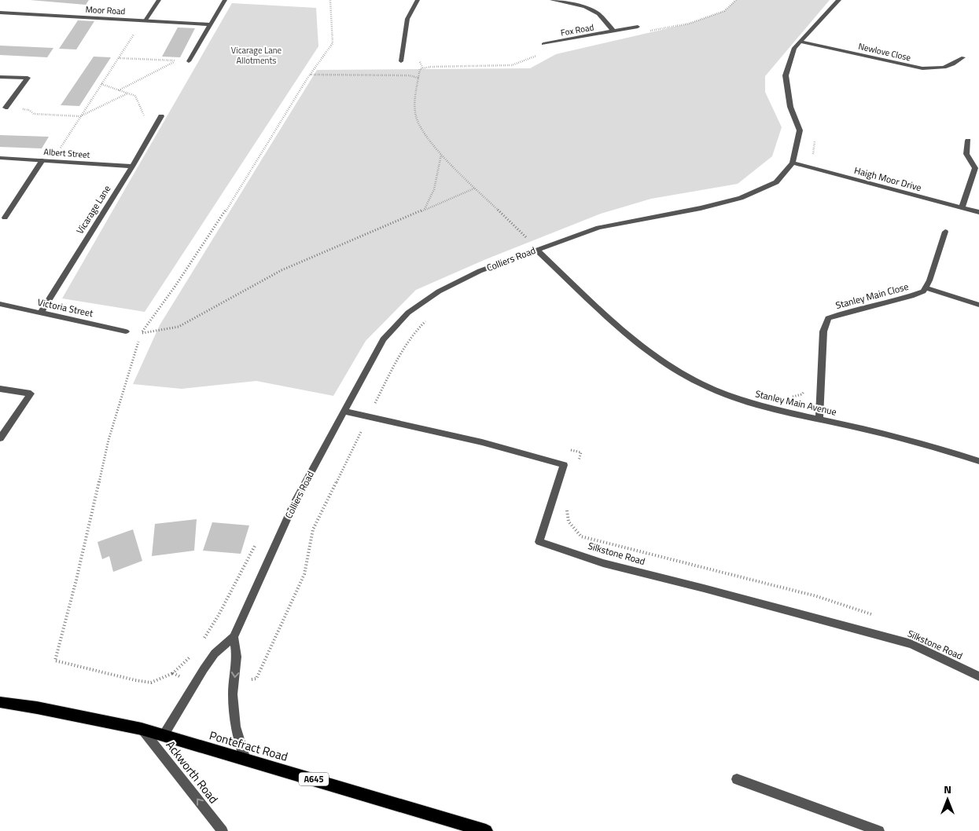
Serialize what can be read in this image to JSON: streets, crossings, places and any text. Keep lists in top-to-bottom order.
{
  "streets": {
    "main road": ["Pontefract Road", "A645"],
    "street": [
      "Moor Road",
      "Fox Road",
      "Newlove Close",
      "Albert Street",
      "Haigh Moor Drive",
      "Vicarage Lane",
      "Colliers Road",
      "Stanley Main Close",
      "Victoria Street",
      "Stanley Main Avenue",
      "Silkstone Road",
      "Ackworth Road"
    ]
  },
  "crossings": [
    ["Newlove Close", "Colliers Road"],
    ["Albert Street", "Vicarage Lane"],
    ["Haigh Moor Drive", "Colliers Road"],
    ["Vicarage Lane", "Victoria Street"],
    ["Colliers Road", "Stanley Main Avenue"],
    ["Colliers Road", "Silkstone Road"],
    ["Colliers Road", "Pontefract Road"],
    ["Stanley Main Close", "Stanley Main Avenue"],
    ["Pontefract Road", "Ackworth Road"]
  ],
  "one_way": ["Ackworth Road"],
  "parks": ["Vicarage Lane Allotments"],
  "north": "top"
}
